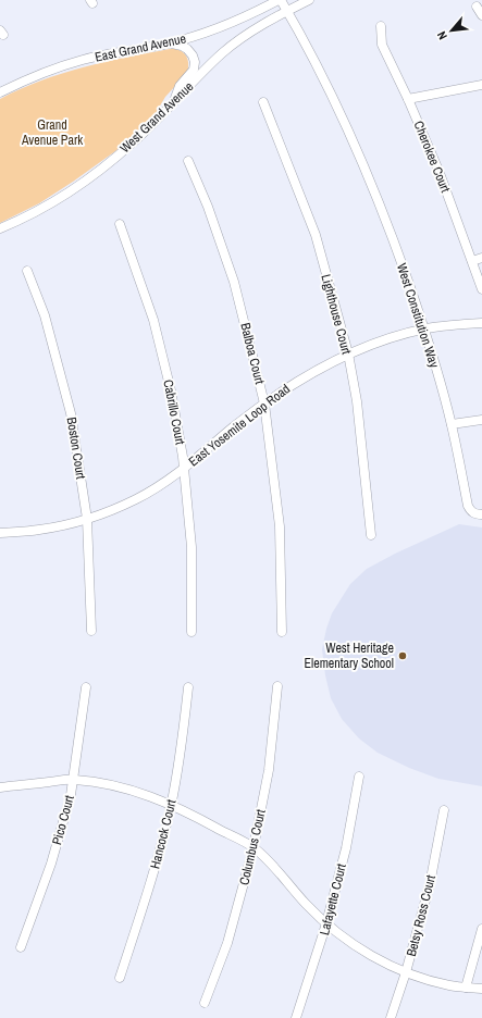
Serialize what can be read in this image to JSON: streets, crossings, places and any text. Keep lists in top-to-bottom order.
{
  "streets": {
    "street": [
      "East Grand Avenue",
      "West Grand Avenue",
      "Cherokee Court",
      "Lighthouse Court",
      "West Constitution Way",
      "Balboa Court",
      "Cabrillo Court",
      "East Yosemite Loop Road",
      "Boston Court",
      "Pico Court",
      "Hancock Court",
      "Columbus Court",
      "Lafayette Court",
      "Betsy Ross Court"
    ]
  },
  "crossings": [
    ["East Grand Avenue", "West Constitution Way"],
    ["West Grand Avenue", "West Constitution Way"],
    ["Lighthouse Court", "East Yosemite Loop Road"],
    ["West Constitution Way", "East Yosemite Loop Road"],
    ["Balboa Court", "East Yosemite Loop Road"],
    ["Cabrillo Court", "East Yosemite Loop Road"],
    ["East Yosemite Loop Road", "Boston Court"]
  ],
  "parks": ["Grand Avenue Park"],
  "places": ["West Heritage Elementary School"],
  "north": "bottom left"
}
